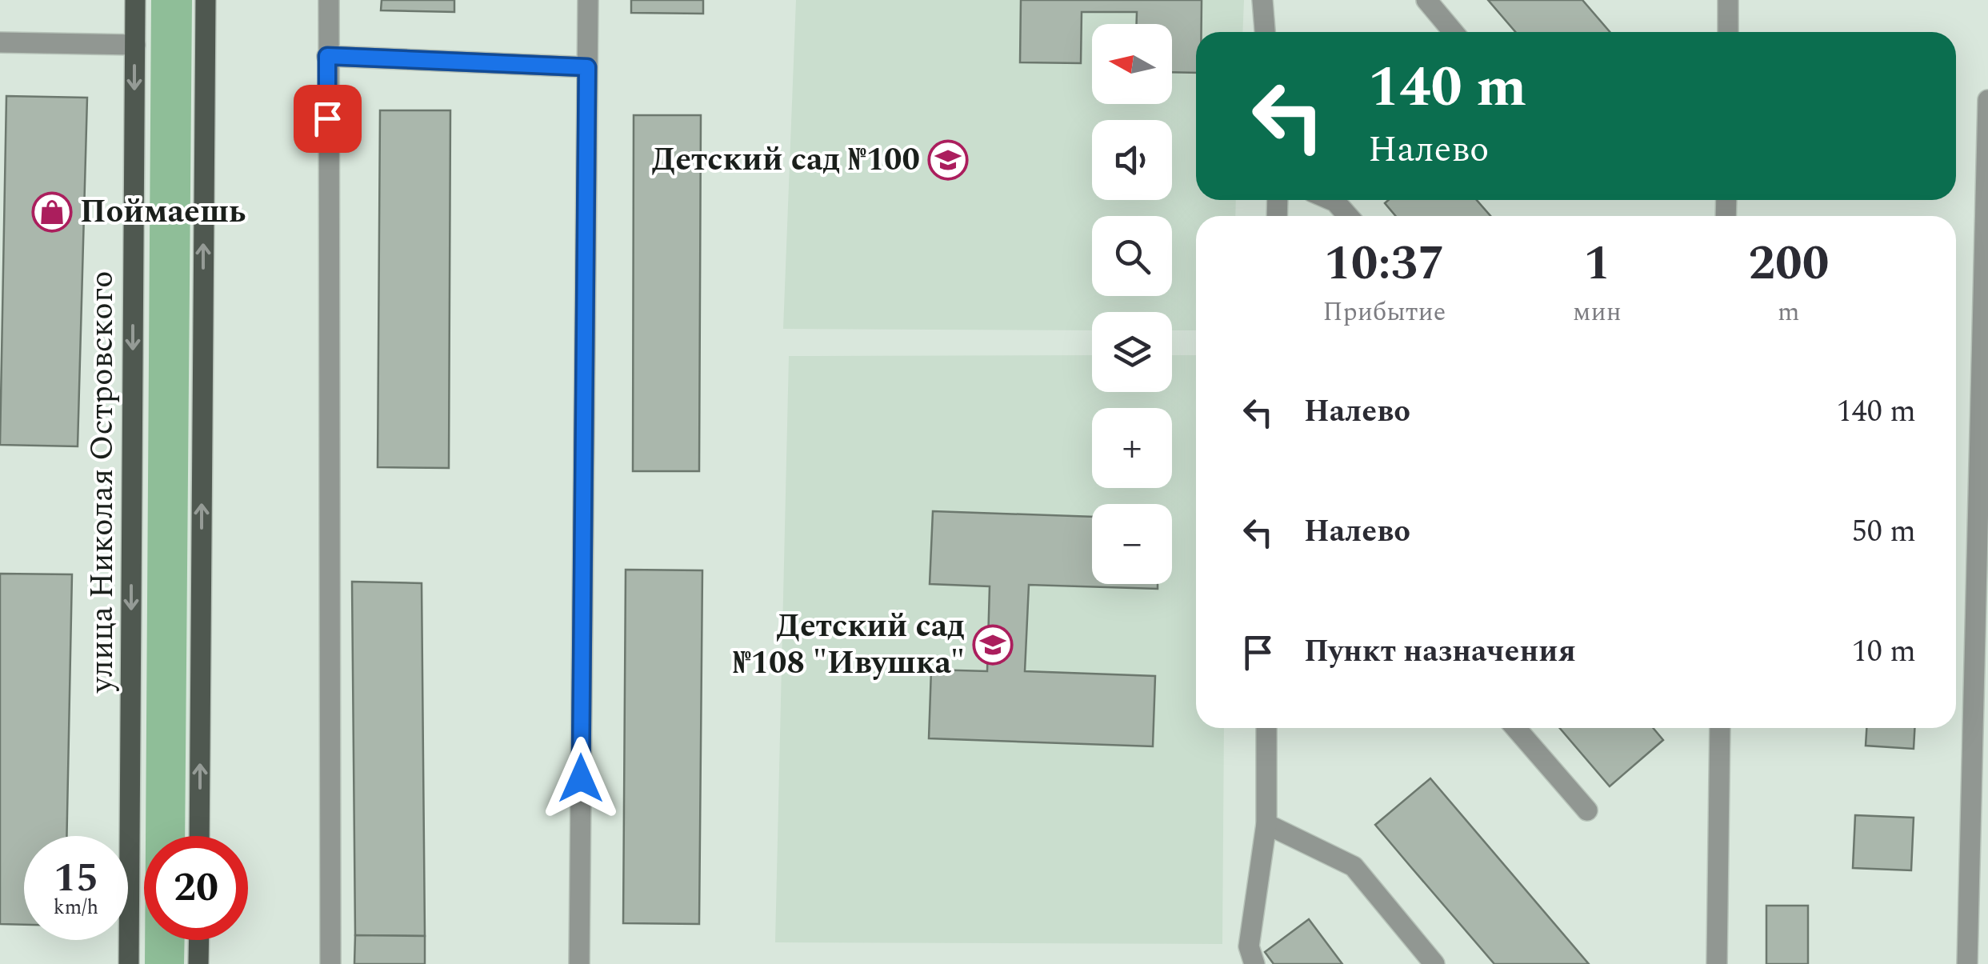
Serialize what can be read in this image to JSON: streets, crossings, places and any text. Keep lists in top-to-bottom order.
{
  "streets": {
    "main road": ["улица Николая Островского"]
  },
  "places": {
    "school or university": ["Детский сад №100", "Детский сад №108 \"Ивушка\""],
    "shop": ["Поймаешь"]
  },
  "north": "left",
  "page": {
    "map_buttons": ["+", "−"],
    "turn": ["140 m", "Налево"],
    "eta": [
      "10:37",
      "Прибытие",
      "1",
      "мин",
      "200",
      "m"
    ],
    "list": [
      {
        "name": "Налево",
        "value": "140 m"
      },
      {
        "name": "Налево",
        "value": "50 m"
      },
      {
        "name": "Пункт назначения",
        "value": "10 m"
      }
    ],
    "speed": "15 km/h",
    "limit": "20"
  }
}
